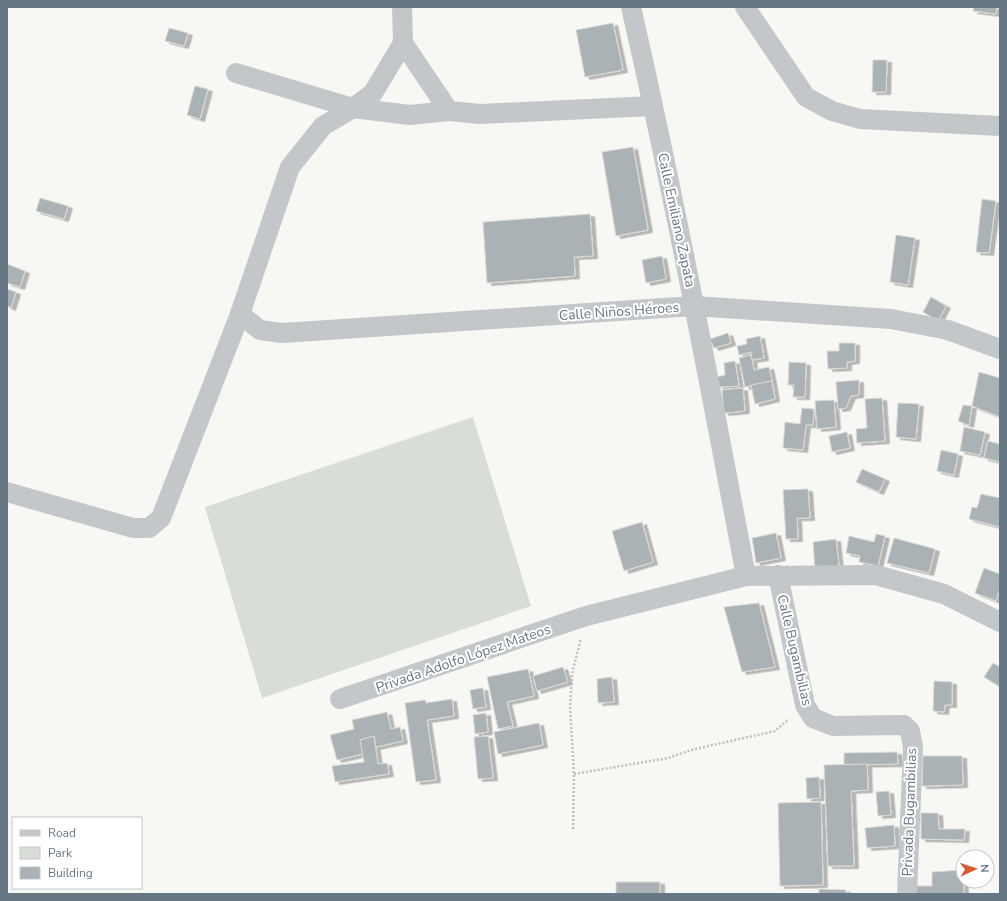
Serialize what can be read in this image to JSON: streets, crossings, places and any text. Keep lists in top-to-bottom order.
{
  "streets": {
    "street": [
      "Calle Emiliano Zapata",
      "Calle Niños Héroes",
      "Calle Bugambilias",
      "Privada Adolfo López Mateos",
      "Privada Bugambilias"
    ]
  },
  "crossings": [
    ["Calle Emiliano Zapata", "Calle Niños Héroes"],
    ["Calle Emiliano Zapata", "Privada Adolfo López Mateos"],
    ["Calle Bugambilias", "Privada Adolfo López Mateos"],
    ["Calle Bugambilias", "Privada Bugambilias"]
  ],
  "legend": ["Road", "Park", "Building"],
  "north": "right"
}
